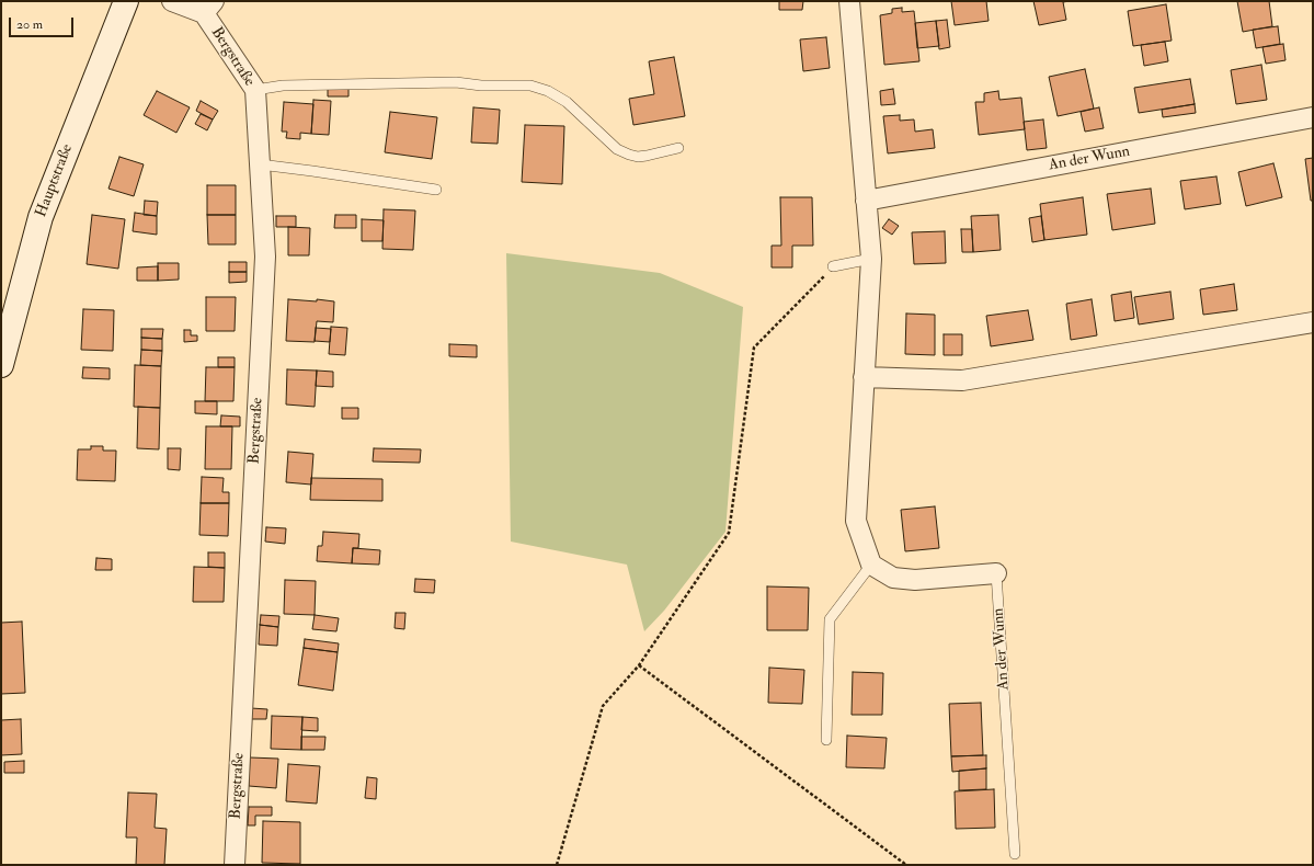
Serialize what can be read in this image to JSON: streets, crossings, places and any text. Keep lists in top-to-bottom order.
{
  "streets": {
    "main road": ["Hauptstraße"],
    "street": ["Bergstraße", "An der Wunn"]
  },
  "scale_bar": "20 m"
}
